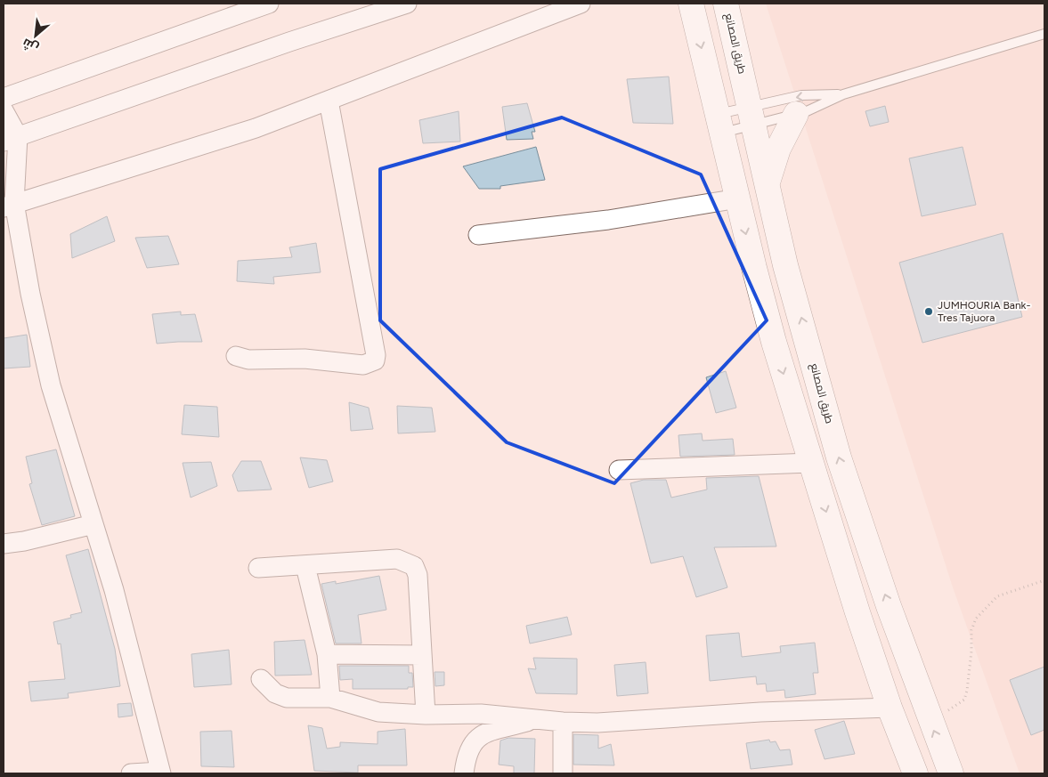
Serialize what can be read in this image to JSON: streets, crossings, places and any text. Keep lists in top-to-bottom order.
{
  "streets": {
    "main road": ["طريق المصانع"]
  },
  "places": ["JUMHOURIA Bank- Tres Tajuora"],
  "north": "bottom left"
}
